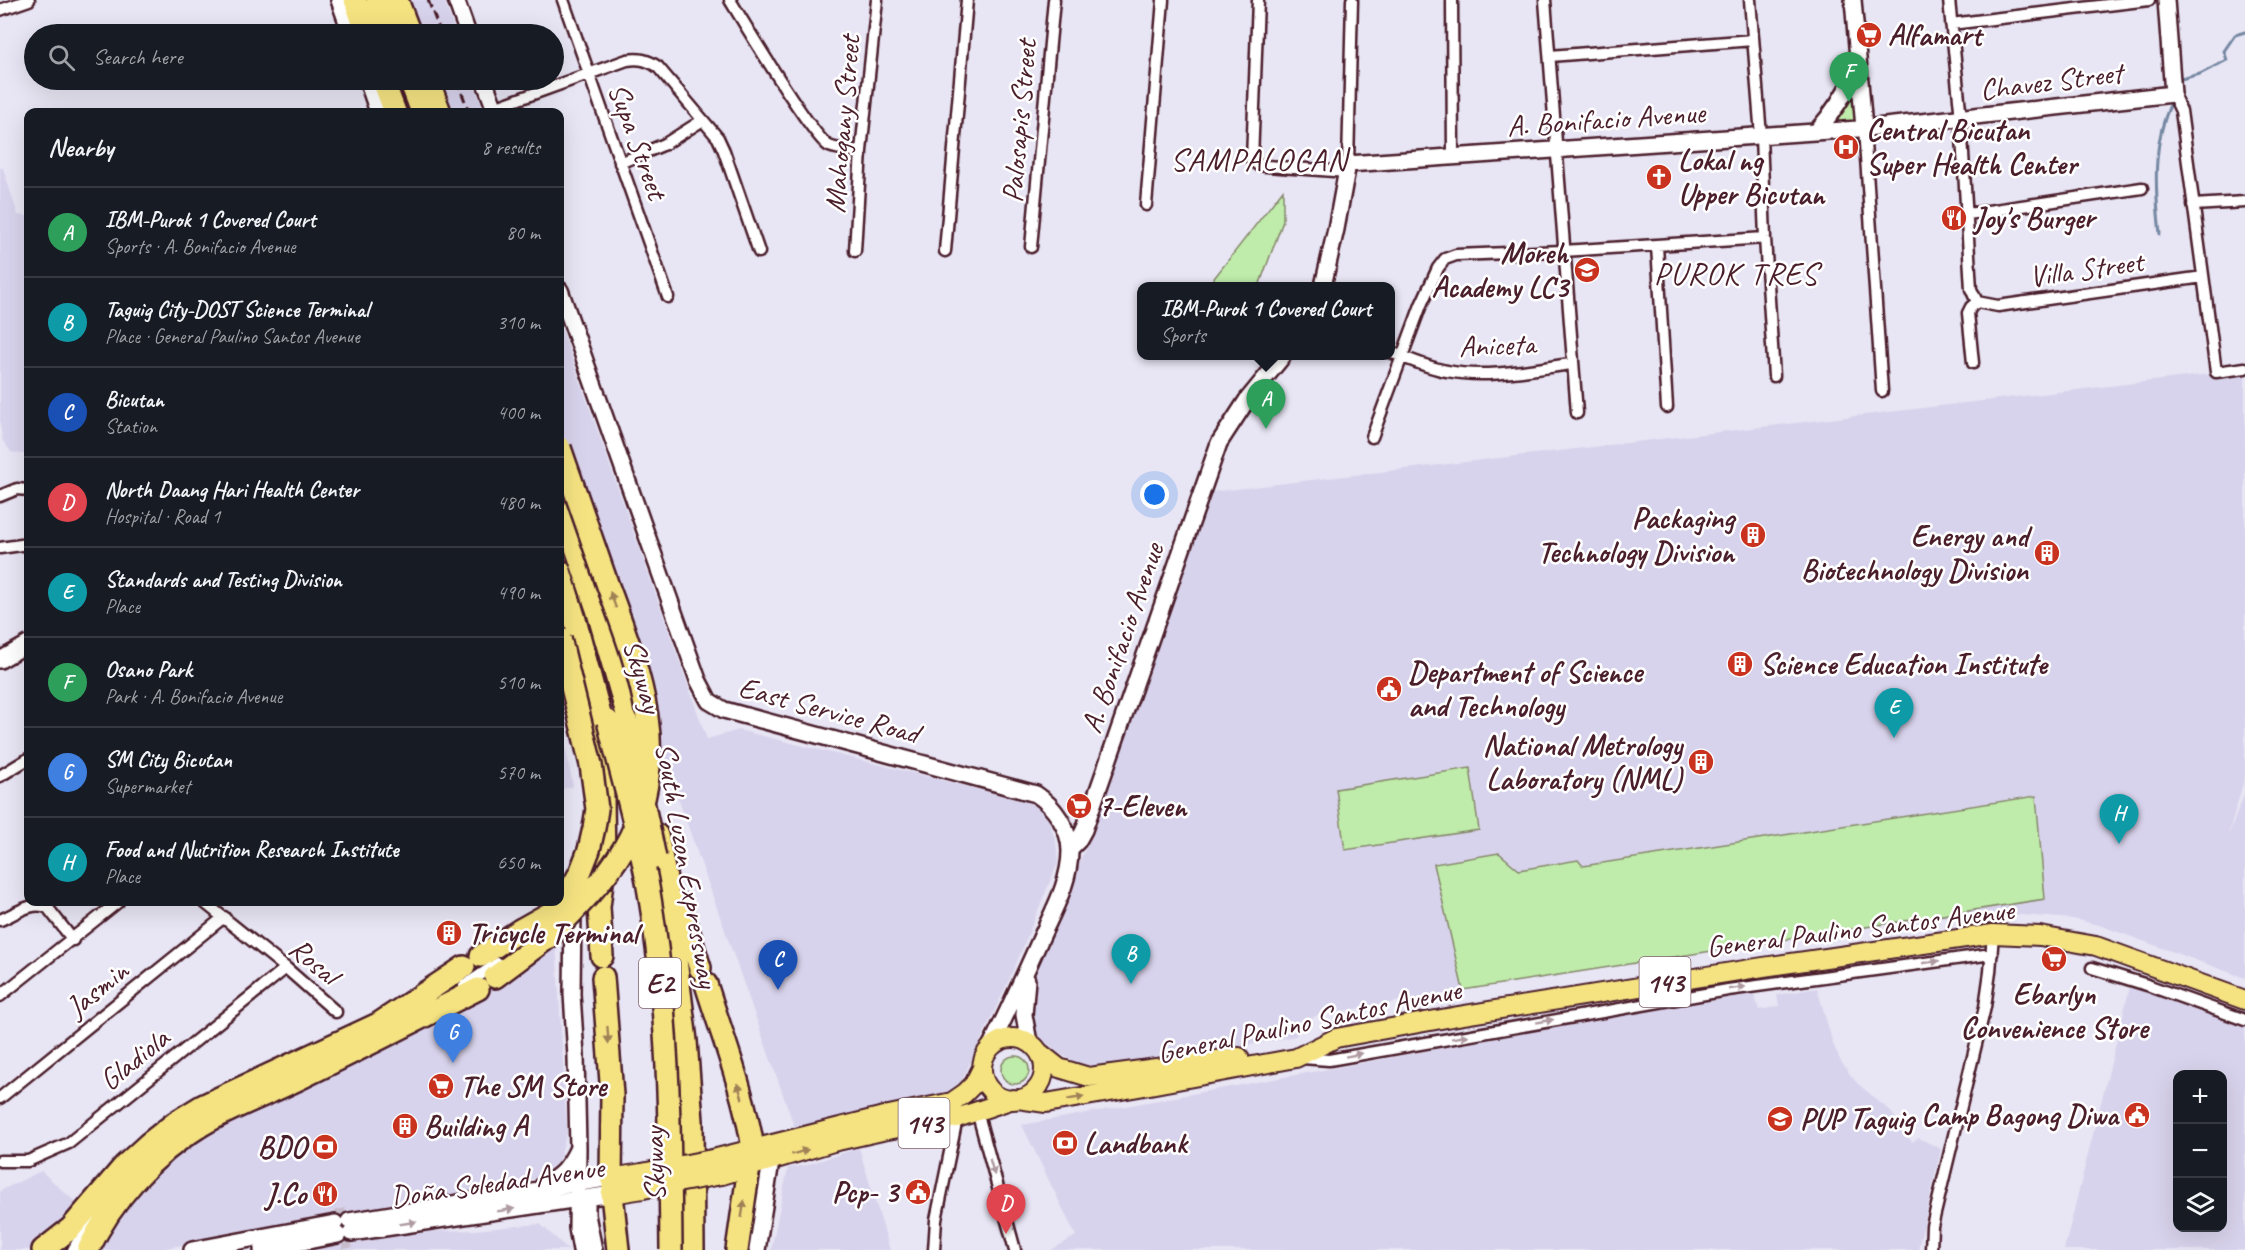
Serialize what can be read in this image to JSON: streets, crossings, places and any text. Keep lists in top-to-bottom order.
{
  "streets": {
    "highway": ["Skyway", "South Luzon Expressway", "E2"],
    "main road": [
      "Chavez Street",
      "A. Bonifacio Avenue",
      "East Service Road",
      "General Paulino Santos Avenue",
      "143",
      "Doña Soledad Avenue"
    ],
    "street": [
      "Palosapis Street",
      "Mahogany Street",
      "Supa Street",
      "Villa Street",
      "Aniceta",
      "Rosal",
      "Jasmin",
      "Gladiola"
    ]
  },
  "crossings": [
    ["Chavez Street", "A. Bonifacio Avenue"],
    ["A. Bonifacio Avenue", "East Service Road"],
    ["East Service Road", "General Paulino Santos Avenue"],
    ["East Service Road", "143"],
    ["General Paulino Santos Avenue", "143"],
    ["General Paulino Santos Avenue", "Doña Soledad Avenue"],
    ["Rosal", "Jasmin"],
    ["Rosal", "Gladiola"]
  ],
  "districts": ["SAMPALOCAN", "PUROK TRES"],
  "places": {
    "supermarket": [
      "Alfamart",
      "7-Eleven",
      "Ebarlyn Convenience Store",
      "The SM Store"
    ],
    "hospital": ["Central Bicutan Super Health Center"],
    "church": ["Lokal ng Upper Bicutan"],
    "restaurant": ["Joy's Burger", "J.Co"],
    "school or university": ["Moreh Academy LC3", "PUP Taguig"],
    "building": [
      "Packaging Technology Division",
      "Energy and Biotechnology Division",
      "Science Education Institute",
      "National Metrology Laboratory (NML)",
      "Tricycle Terminal",
      "Building A"
    ],
    "public building": ["Department of Science and Technology", "Camp Bagong Diwa", "Pcp- 3"],
    "bank": ["Landbank", "BDO"]
  },
  "page": {
    "search": "Search here",
    "pins": [
      "F",
      "A",
      "E",
      "H",
      "B",
      "C",
      "G",
      "D"
    ],
    "heading": ["Nearby", "8 results"],
    "list": [
      {
        "mark": "A",
        "name": "IBM-Purok 1 Covered Court",
        "note": "Sports · A. Bonifacio Avenue",
        "value": "80 m"
      },
      {
        "mark": "B",
        "name": "Taguig City-DOST Science Terminal",
        "note": "Place · General Paulino Santos Avenue",
        "value": "310 m"
      },
      {
        "mark": "C",
        "name": "Bicutan",
        "note": "Station",
        "value": "400 m"
      },
      {
        "mark": "D",
        "name": "North Daang Hari Health Center",
        "note": "Hospital · Road 1",
        "value": "480 m"
      },
      {
        "mark": "E",
        "name": "Standards and Testing Division",
        "note": "Place",
        "value": "490 m"
      },
      {
        "mark": "F",
        "name": "Osano Park",
        "note": "Park · A. Bonifacio Avenue",
        "value": "510 m"
      },
      {
        "mark": "G",
        "name": "SM City Bicutan",
        "note": "Supermarket",
        "value": "570 m"
      },
      {
        "mark": "H",
        "name": "Food and Nutrition Research Institute",
        "note": "Place",
        "value": "650 m"
      }
    ],
    "popup": ["IBM-Purok 1 Covered Court", "Sports"],
    "map_buttons": ["+", "−"]
  }
}
